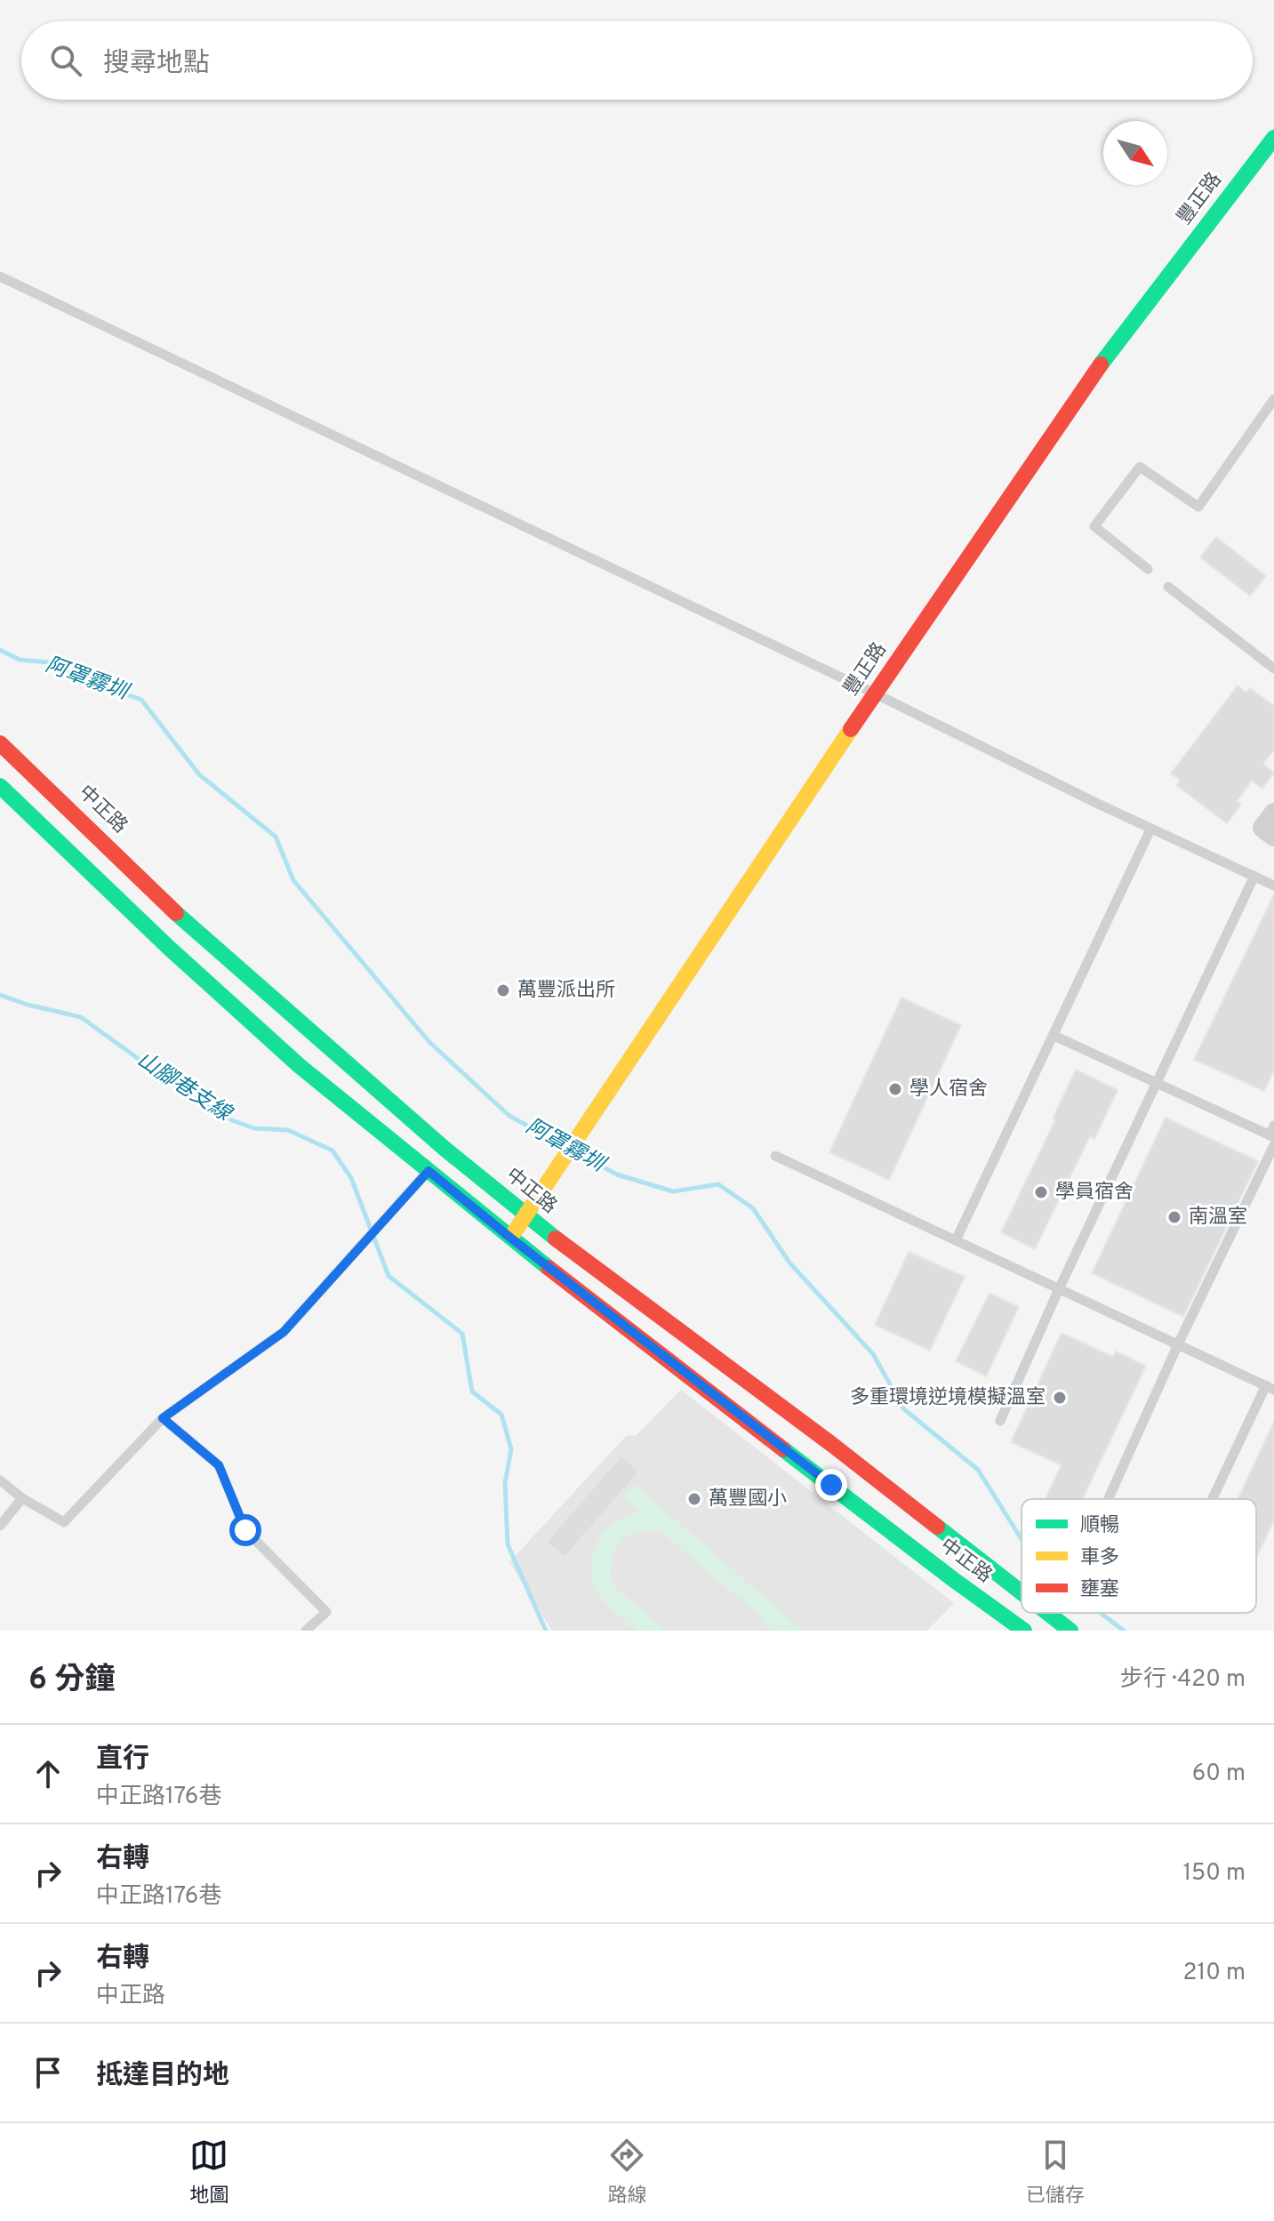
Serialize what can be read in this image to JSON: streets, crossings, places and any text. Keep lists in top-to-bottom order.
{
  "streets": {
    "main road": ["豐正路", "中正路"]
  },
  "crossings": [
    ["豐正路", "中正路"]
  ],
  "water": ["阿罩霧圳", "山腳巷支線"],
  "places": [
    "萬豐派出所",
    "學人宿舍",
    "學員宿舍",
    "南溫室",
    "多重環境逆境模擬溫室",
    "萬豐國小"
  ],
  "legend": ["順暢", "車多", "壅塞"],
  "north": "bottom right",
  "page": {
    "search": "搜尋地點",
    "heading": ["6 分鐘", "步行 · 420 m"],
    "list": [
      ["直行", "中正路176巷", "60 m"],
      ["右轉", "中正路176巷", "150 m"],
      ["右轉", "中正路", "210 m"],
      "抵達目的地"
    ],
    "nav": ["地圖", "路線", "已儲存"]
  }
}
